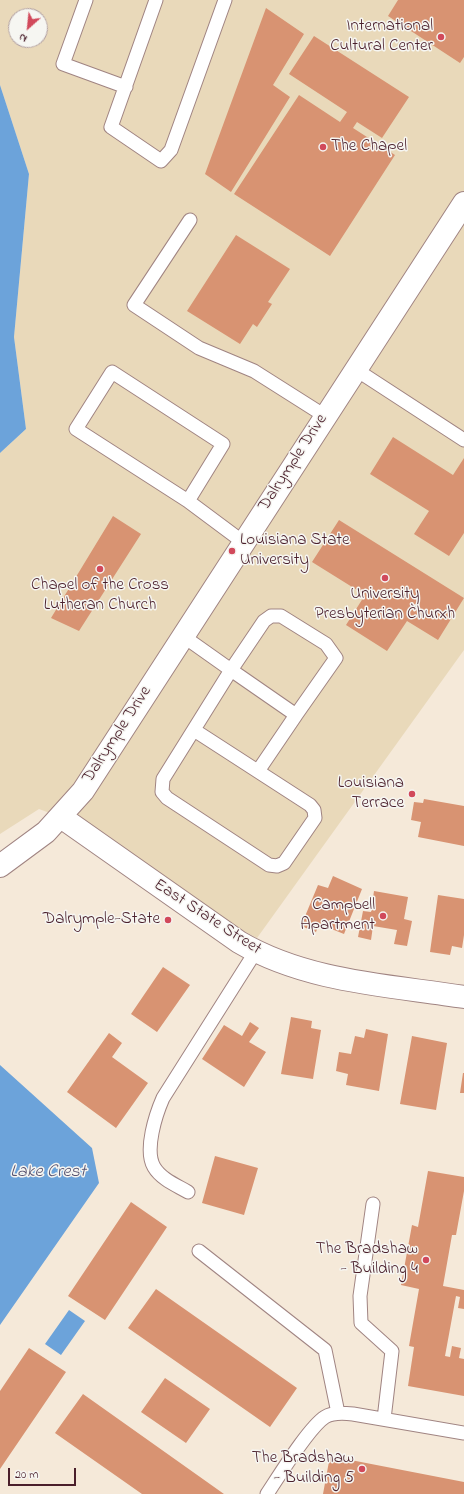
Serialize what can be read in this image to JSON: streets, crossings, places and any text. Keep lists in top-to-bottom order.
{
  "streets": {
    "street": ["Dalrymple Drive", "East State Street"]
  },
  "crossings": [
    ["Dalrymple Drive", "East State Street"]
  ],
  "water": ["Lake Crest"],
  "places": [
    "International Cultural Center",
    "The Chapel",
    "Louisiana State University",
    "Chapel of the Cross Lutheran Church",
    "University Presbyterian Churxh",
    "Louisiana Terrace",
    "Campbell Apartment",
    "Dalrymple-State",
    "The Bradshaw - Building 4",
    "The Bradshaw - Building 5"
  ],
  "scale_bar": "20 m",
  "north": "bottom left"
}
